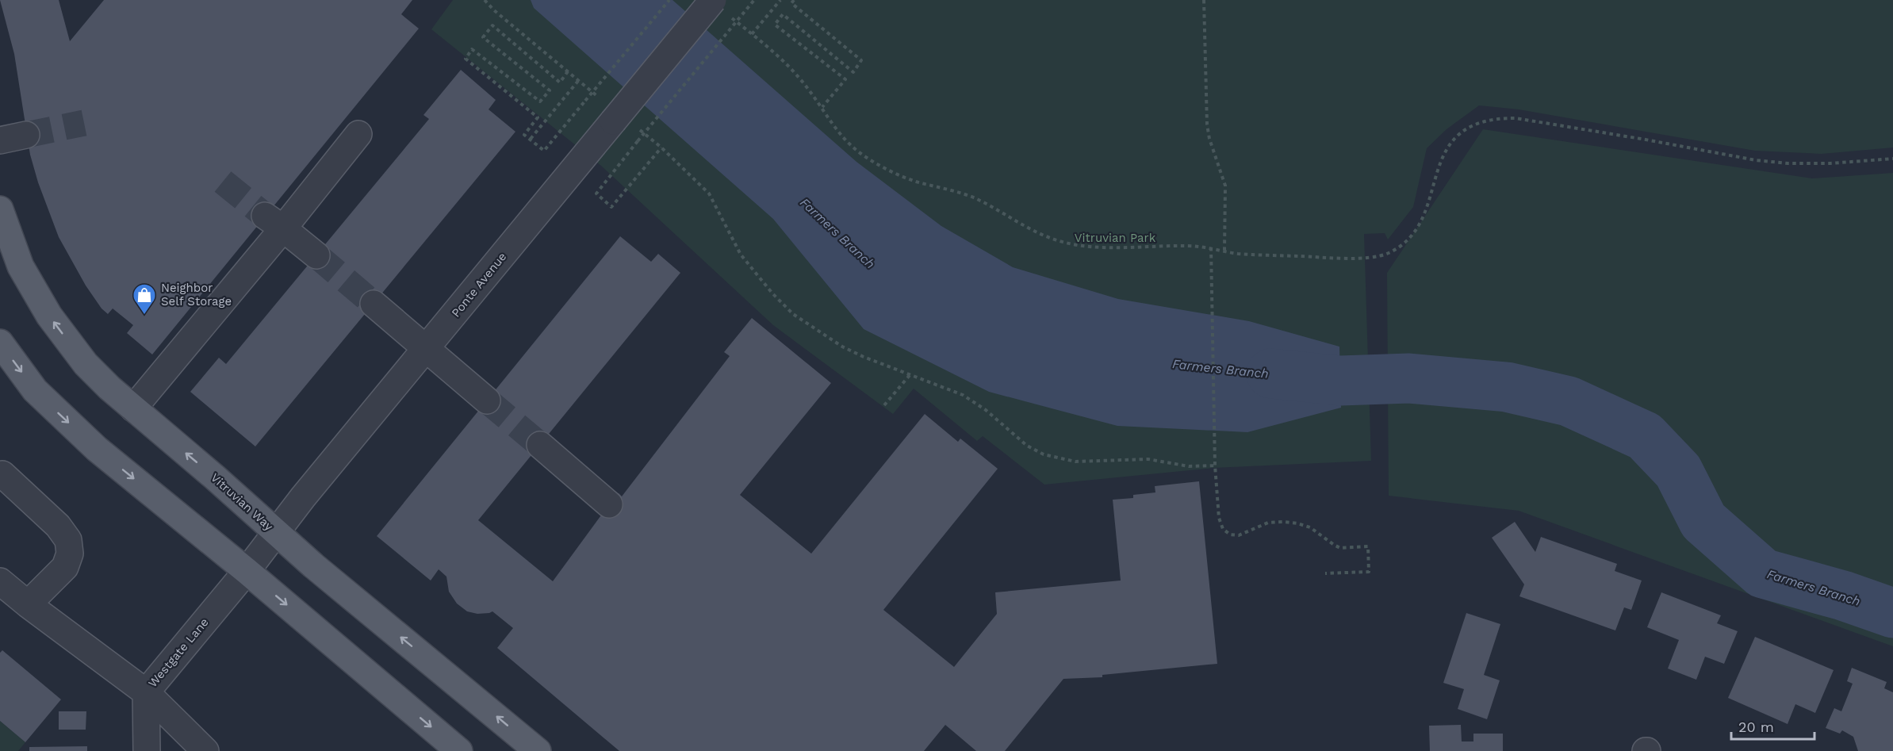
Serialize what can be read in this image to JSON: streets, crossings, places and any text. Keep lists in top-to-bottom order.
{
  "streets": {
    "main road": ["Vitruvian Way"],
    "lane": ["Ponte Avenue", "Westgate Lane"]
  },
  "crossings": [
    ["Ponte Avenue", "Vitruvian Way"],
    ["Ponte Avenue", "Westgate Lane"]
  ],
  "water": ["Farmers Branch"],
  "parks": ["Vitruvian Park"],
  "places": {
    "shop": ["Neighbor Self Storage"]
  },
  "scale_bar": "20 m"
}
